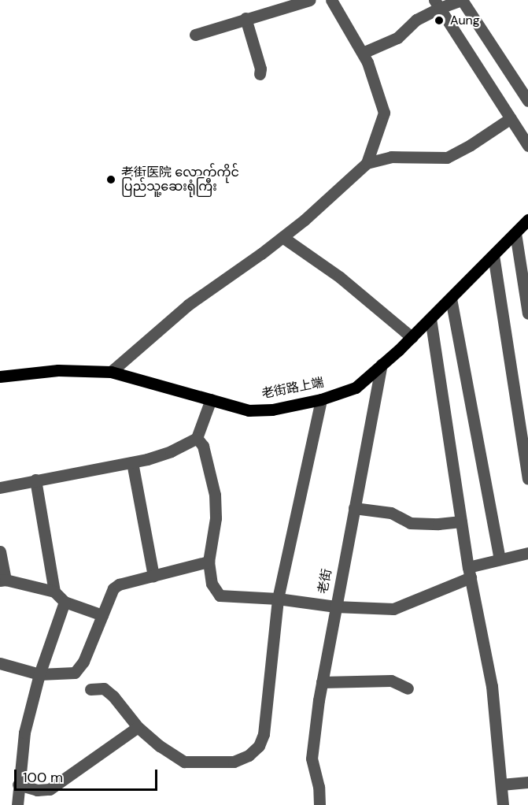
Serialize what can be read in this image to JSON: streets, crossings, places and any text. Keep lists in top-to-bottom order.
{
  "streets": {
    "main road": ["老街路上端"],
    "street": ["老街"]
  },
  "crossings": [
    ["老街路上端", "老街"]
  ],
  "places": ["Aung", "老街医院 လောက်ကိုင် ပြည်သူ့ဆေးရုံကြီး"],
  "scale_bar": "100 m"
}
